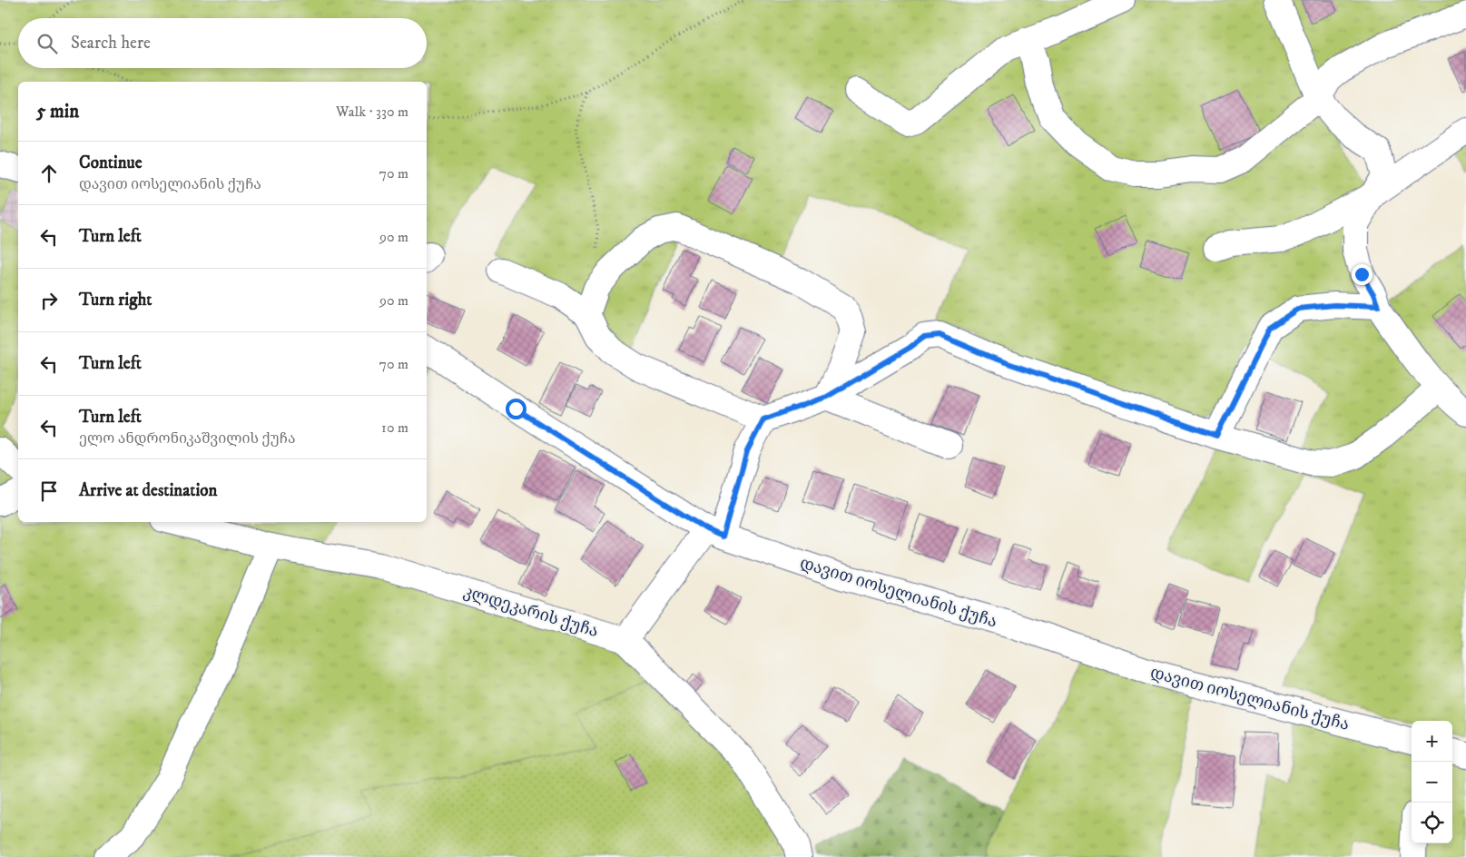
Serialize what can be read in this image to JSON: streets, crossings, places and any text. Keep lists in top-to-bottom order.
{
  "streets": {
    "street": ["დავით იოსელიანის ქუჩა", "კლდეკარის ქუჩა"]
  },
  "page": {
    "search": "Search here",
    "heading": ["5 min", "Walk · 330 m"],
    "list": [
      ["Continue", "დავით იოსელიანის ქუჩა", "70 m"],
      ["Turn left", "90 m"],
      ["Turn right", "90 m"],
      ["Turn left", "70 m"],
      ["Turn left", "ელო ანდრონიკაშვილის ქუჩა", "10 m"],
      "Arrive at destination"
    ],
    "map_buttons": ["+", "−"]
  }
}
